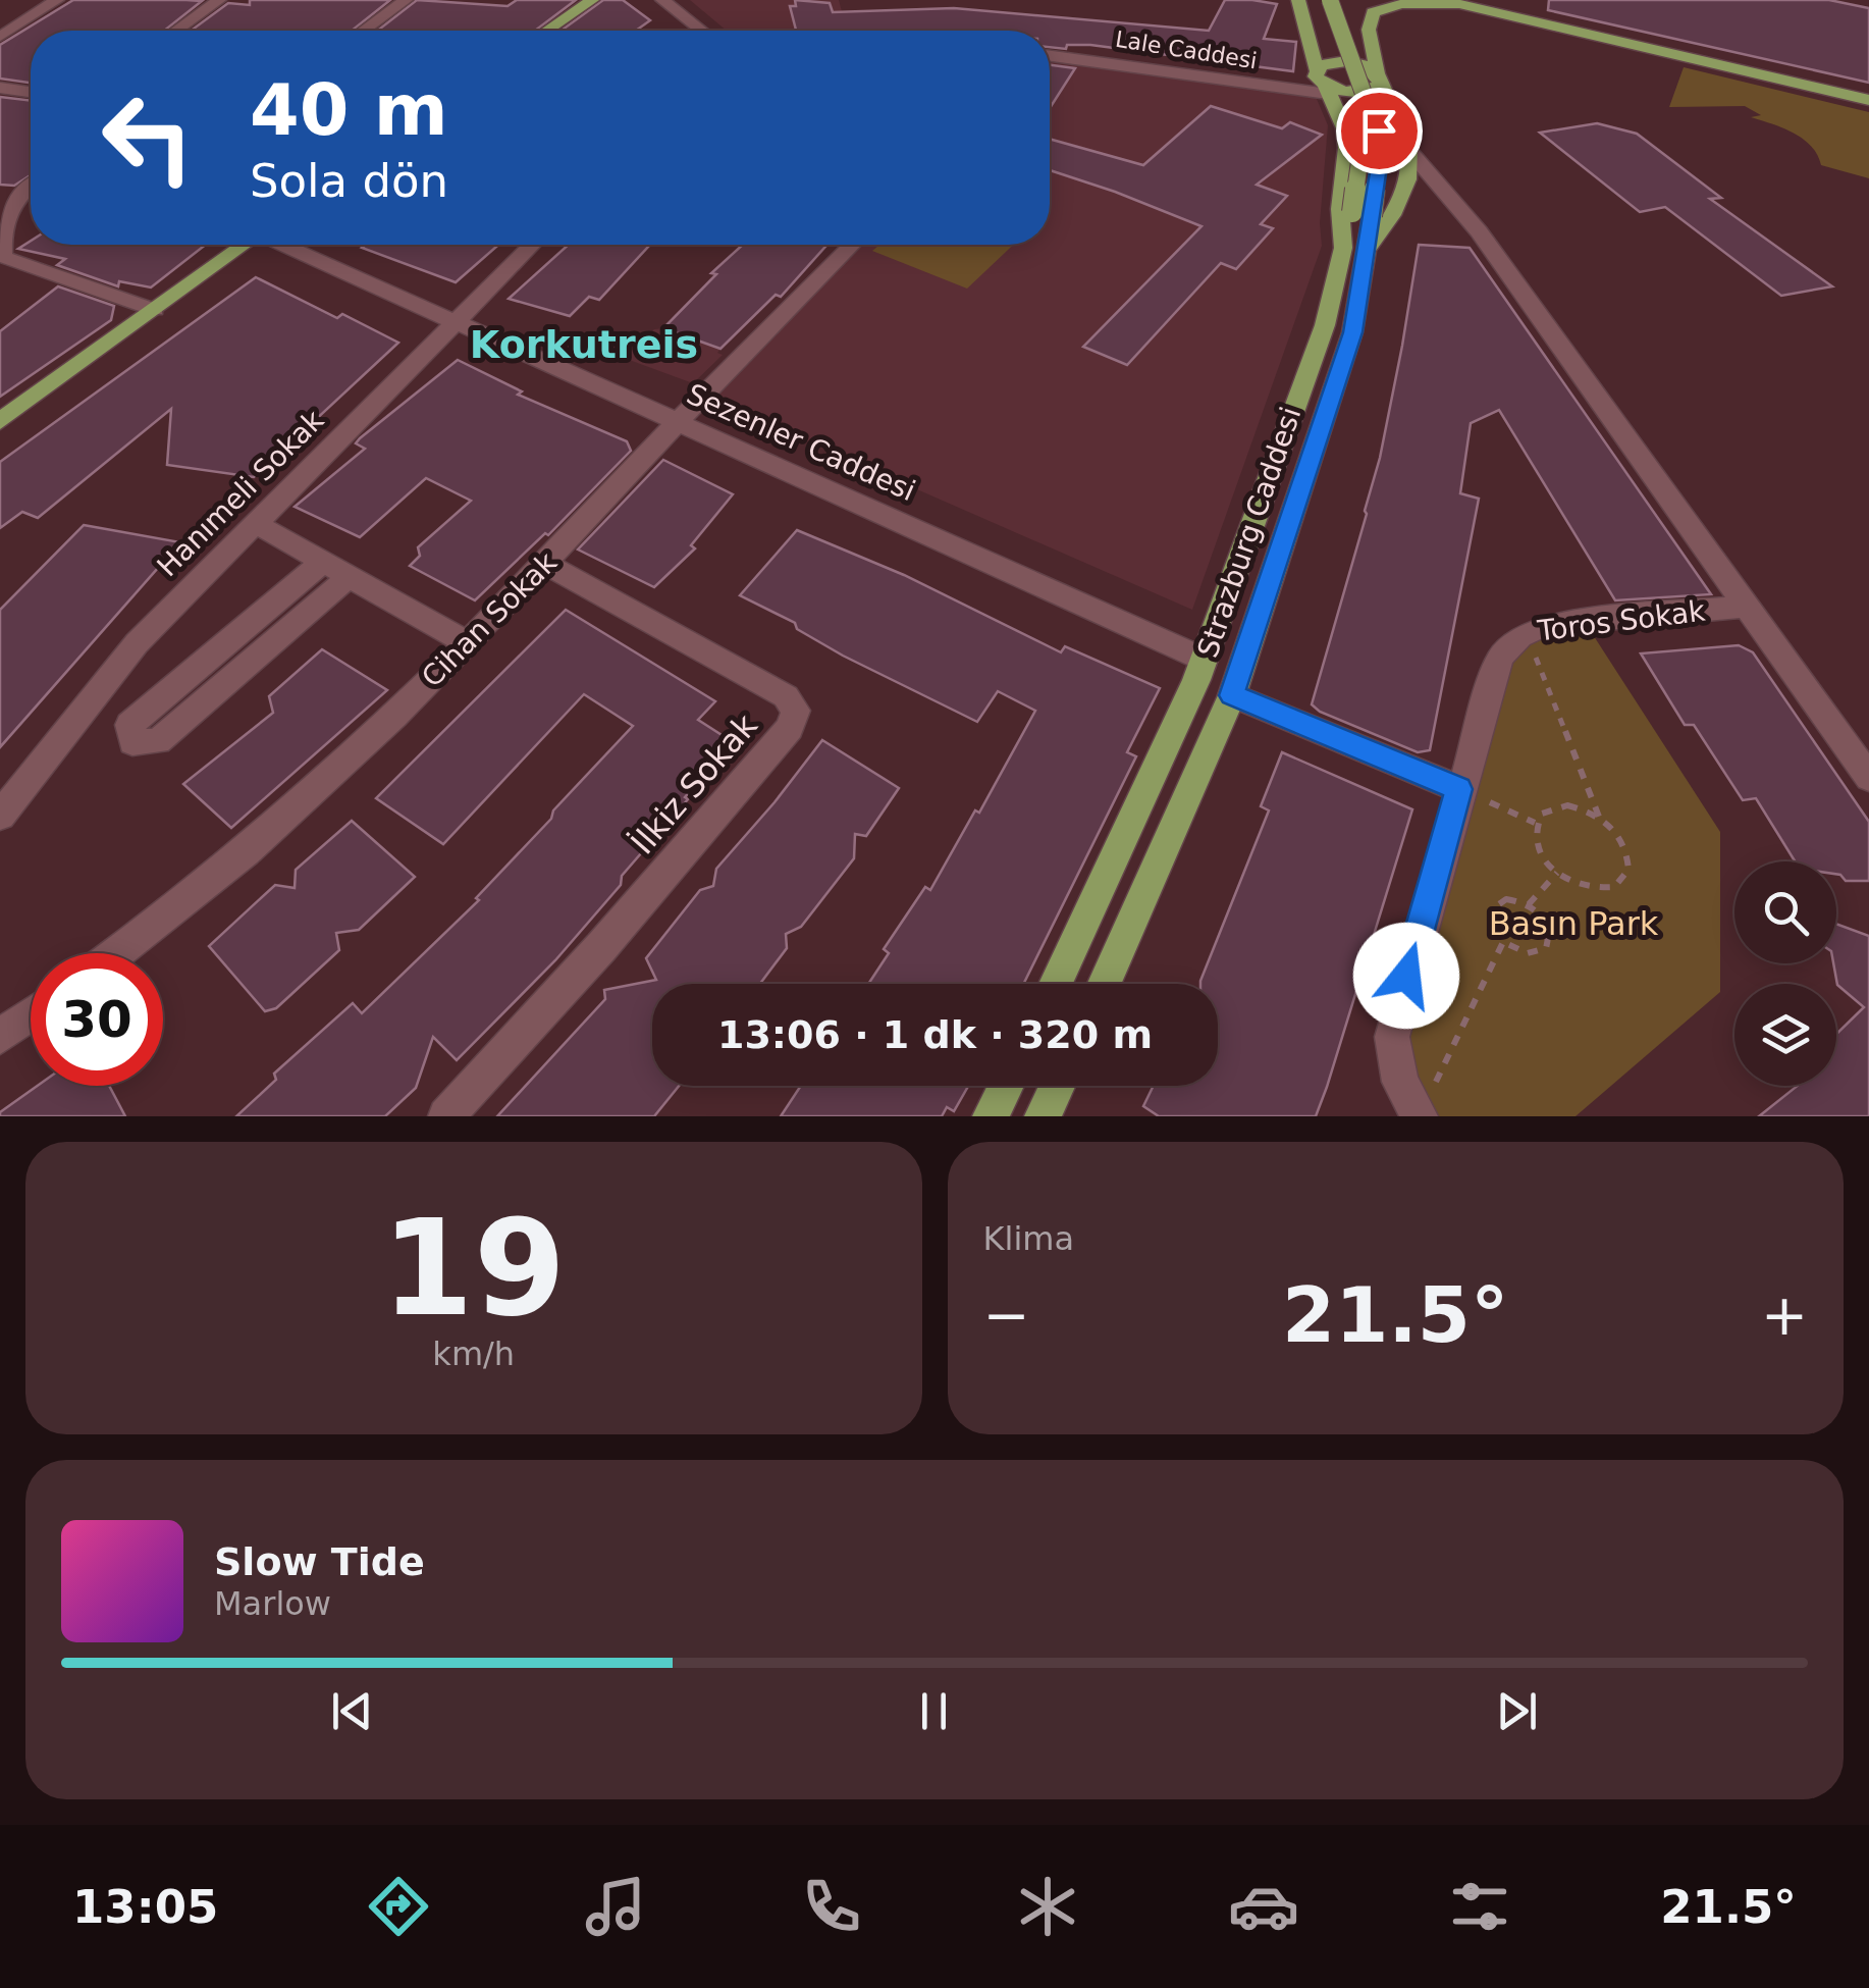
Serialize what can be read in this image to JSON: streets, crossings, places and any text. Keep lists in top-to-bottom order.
{
  "streets": {
    "main road": ["Strazburg Caddesi"],
    "street": [
      "Lale Caddesi",
      "Sezenler Caddesi",
      "Hanımeli Sokak",
      "Cihan Sokak",
      "Toros Sokak",
      "İlkiz Sokak"
    ]
  },
  "crossings": [
    ["Lale Caddesi", "Strazburg Caddesi"],
    ["Sezenler Caddesi", "Hanımeli Sokak"],
    ["Sezenler Caddesi", "Strazburg Caddesi"],
    ["Sezenler Caddesi", "Cihan Sokak"],
    ["Strazburg Caddesi", "Toros Sokak"],
    ["Cihan Sokak", "İlkiz Sokak"]
  ],
  "districts": ["Korkutreis"],
  "parks": ["Basın Park"],
  "page": {
    "turn": ["40 m", "Sola dön"],
    "limit": "30",
    "trip": "13:06 · 1 dk · 320 m",
    "tile": [
      ["19", "km/h"],
      "Klima"
    ],
    "heat": ["−", "21.5°", "+"],
    "song": ["Slow Tide", "Marlow"],
    "tabs": ["13:05", "21.5°"]
  }
}
